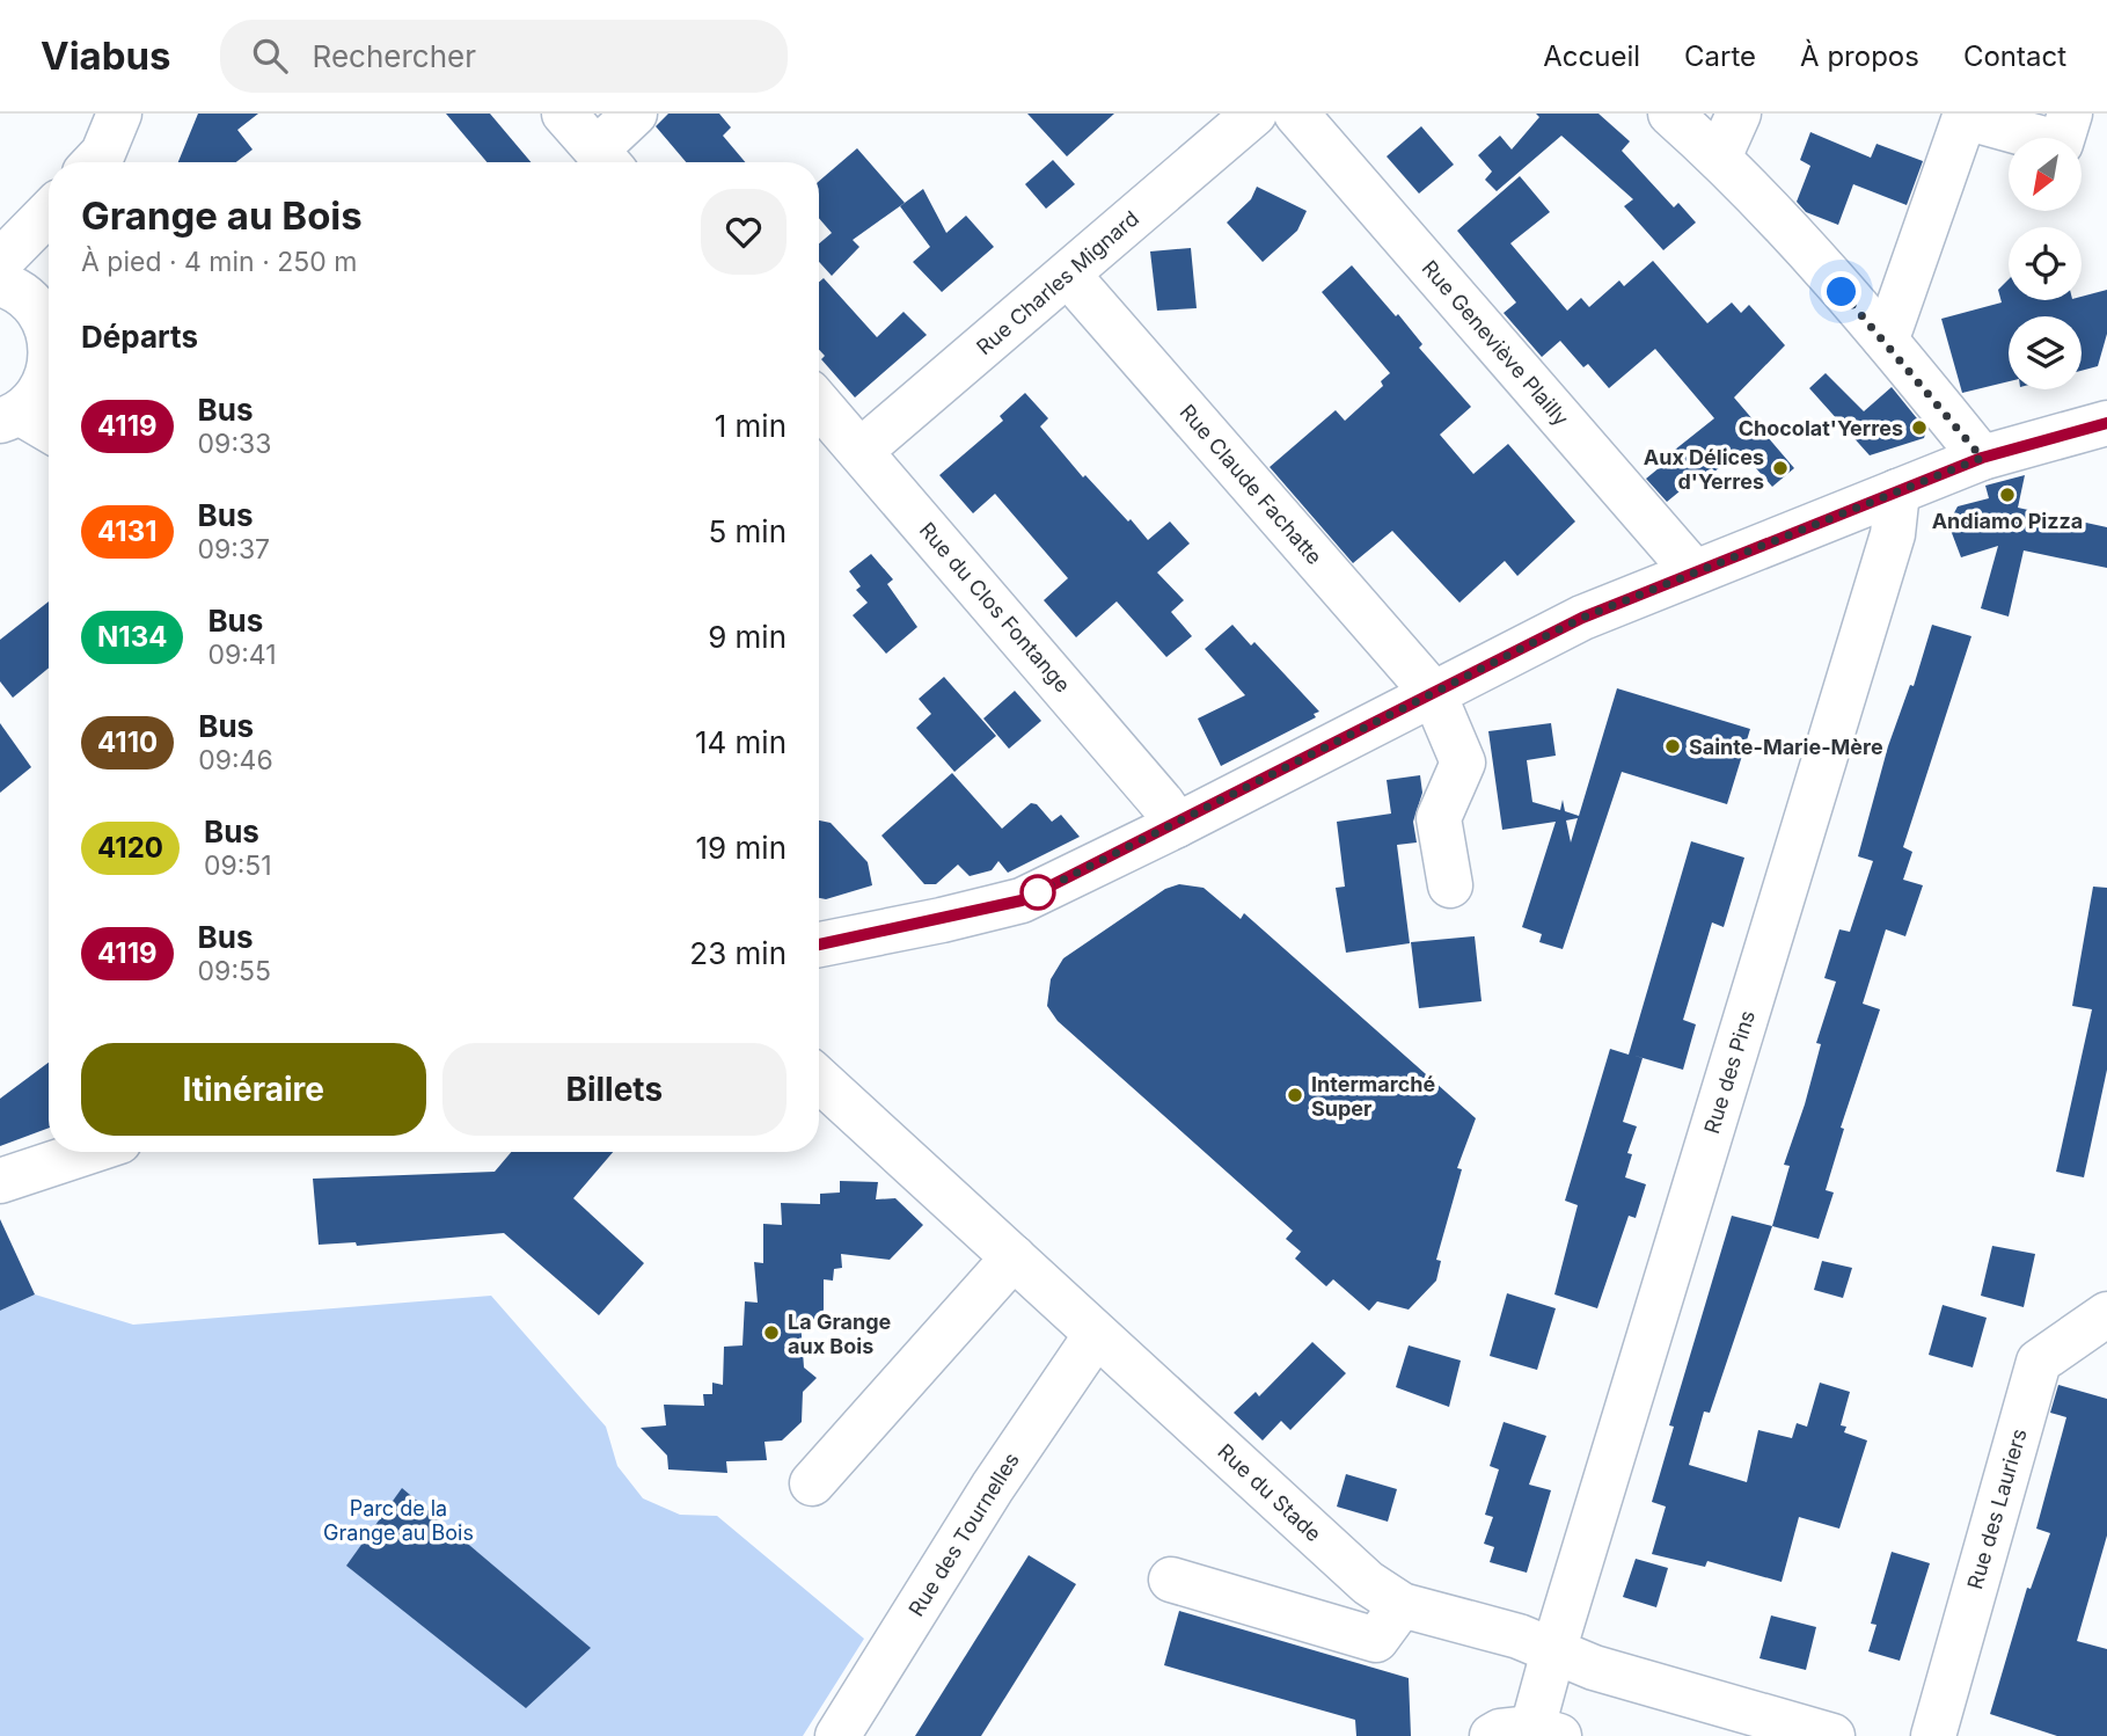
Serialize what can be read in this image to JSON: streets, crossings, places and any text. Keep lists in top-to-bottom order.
{
  "streets": {
    "street": [
      "Rue Charles Mignard",
      "Rue Geneviève Plailly",
      "Rue Claude Fachatte",
      "Rue du Clos Fontange",
      "Rue des Pins",
      "Rue du Stade",
      "Rue des Lauriers",
      "Rue des Tournelles"
    ]
  },
  "crossings": [
    ["Rue Charles Mignard", "Rue Claude Fachatte"],
    ["Rue Charles Mignard", "Rue du Clos Fontange"],
    ["Rue des Pins", "Rue du Stade"],
    ["Rue du Stade", "Rue des Tournelles"]
  ],
  "parks": ["Parc de la Grange au Bois"],
  "places": [
    "Chocolat'Yerres",
    "Aux Délices d'Yerres",
    "Andiamo Pizza",
    "Sainte-Marie-Mère",
    "Intermarché Super",
    "La Grange aux Bois"
  ],
  "lines": ["bus line 4119"],
  "north": "bottom left",
  "page": {
    "header": "Viabus",
    "search": "Rechercher",
    "nav": [
      "Accueil",
      "Carte",
      "À propos",
      "Contact"
    ],
    "heading": [
      ["Grange au Bois", "À pied · 4 min · 250 m"],
      "Départs"
    ],
    "list": [
      {
        "mark": "4119",
        "name": "Bus",
        "note": "09:33",
        "value": "1 min"
      },
      {
        "mark": "4131",
        "name": "Bus",
        "note": "09:37",
        "value": "5 min"
      },
      {
        "mark": "N134",
        "name": "Bus",
        "note": "09:41",
        "value": "9 min"
      },
      {
        "mark": "4110",
        "name": "Bus",
        "note": "09:46",
        "value": "14 min"
      },
      {
        "mark": "4120",
        "name": "Bus",
        "note": "09:51",
        "value": "19 min"
      },
      {
        "mark": "4119",
        "name": "Bus",
        "note": "09:55",
        "value": "23 min"
      }
    ],
    "buttons": ["Itinéraire", "Billets"]
  }
}
